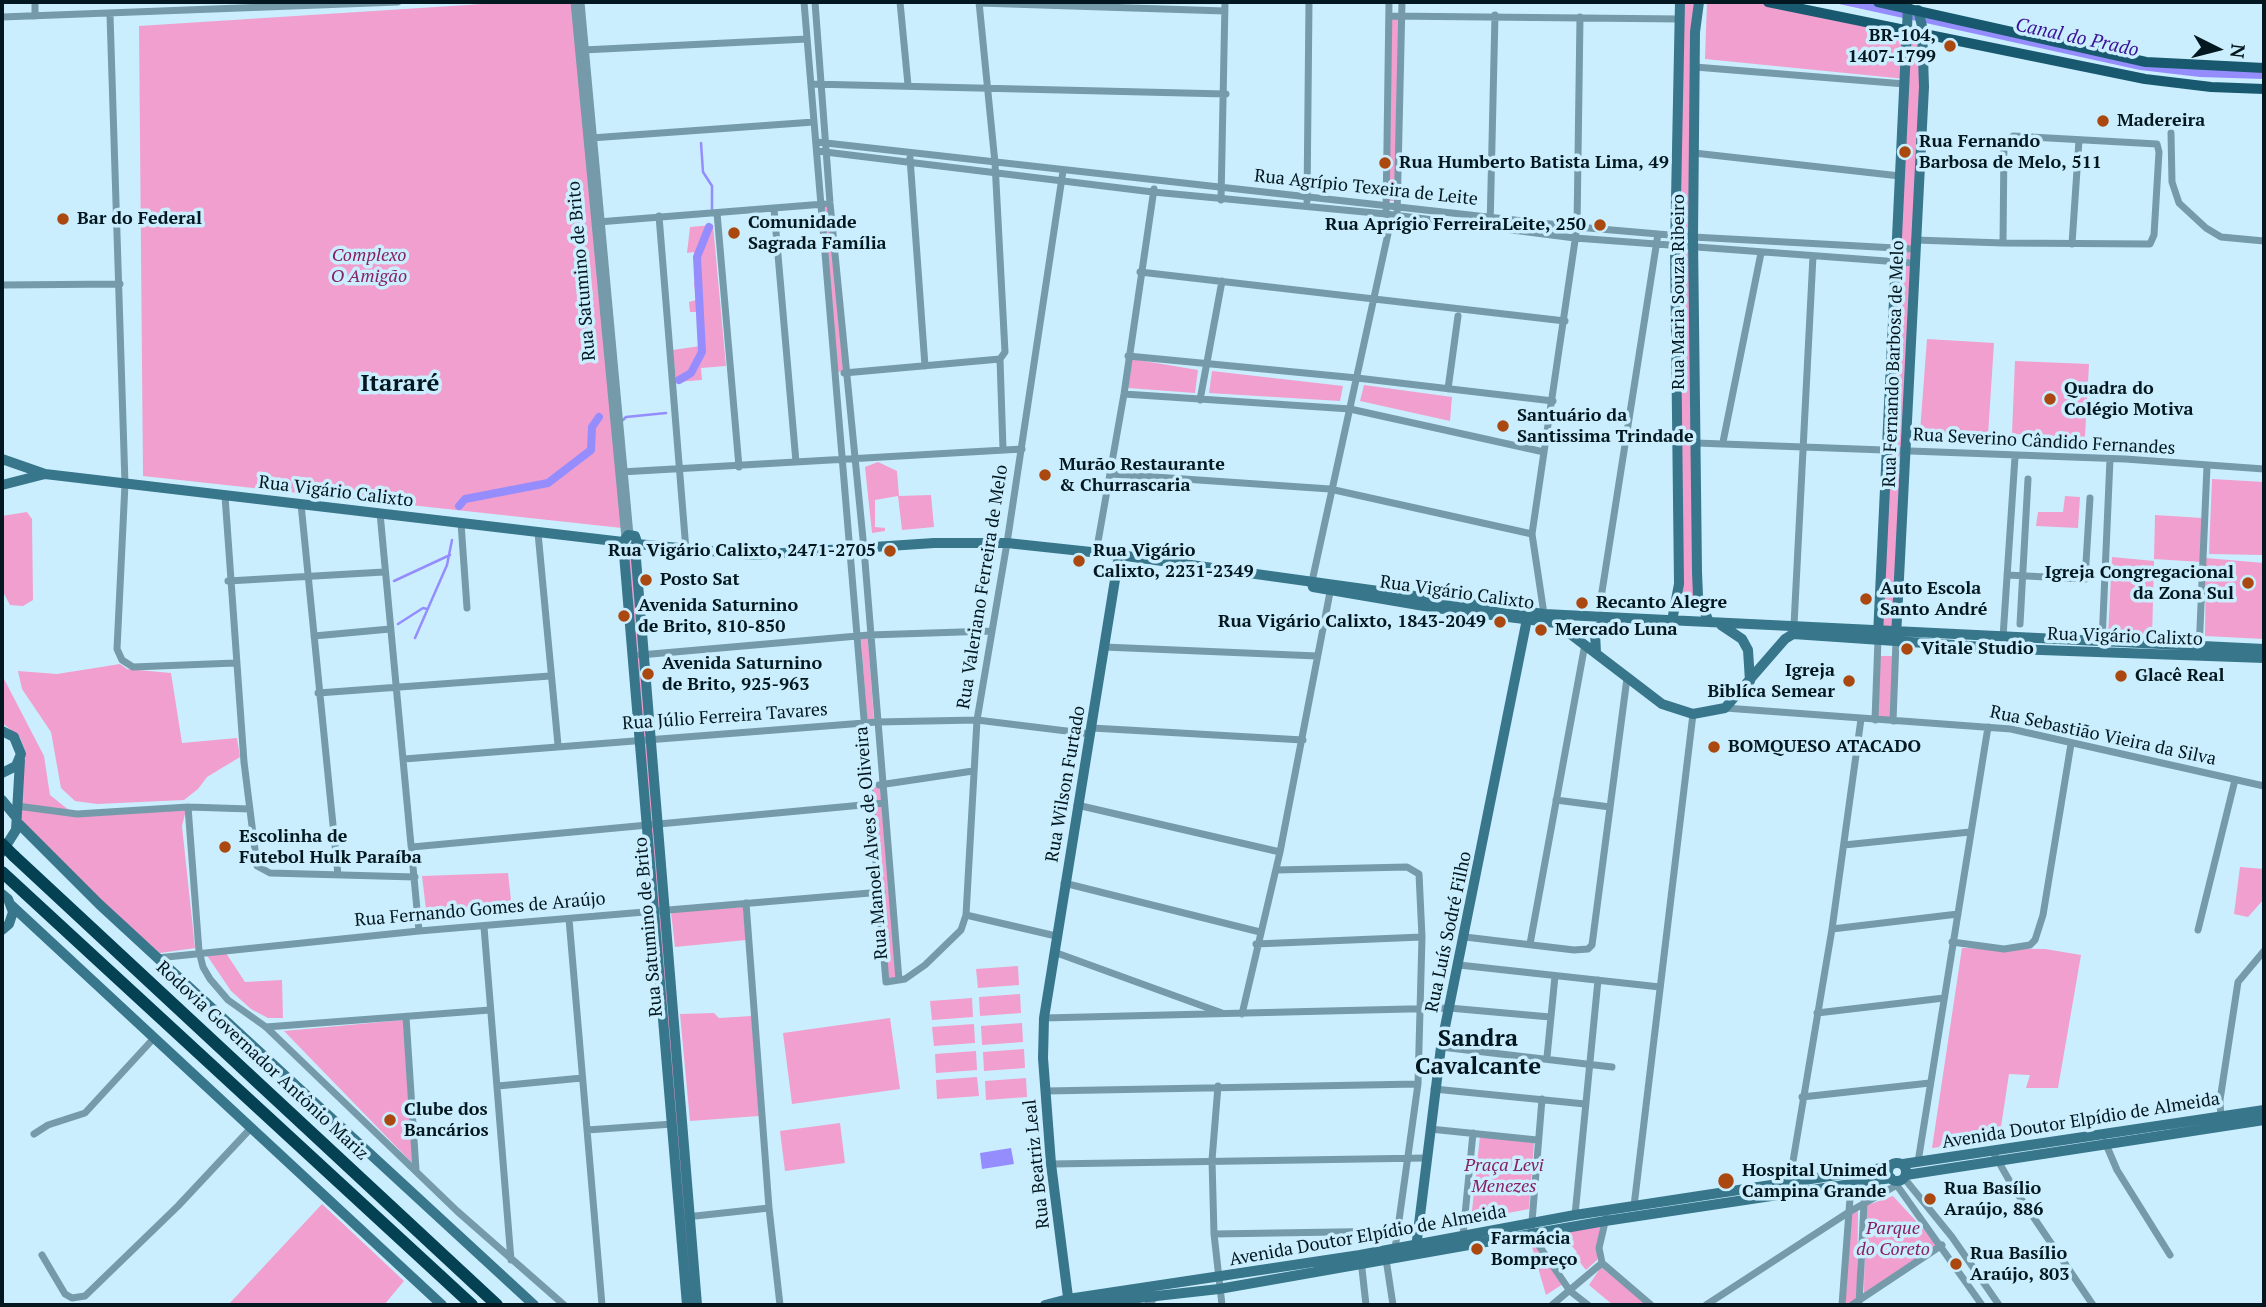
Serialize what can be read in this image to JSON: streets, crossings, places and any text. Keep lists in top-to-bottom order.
{
  "streets": {
    "highway": ["Rodovia Governador Antônio Mariz"],
    "main road": [
      "Rua Satumino de Brito",
      "Rua Maria Souza Ribeiro",
      "Rua Fernando Barbosa de Melo",
      "Rua Vigário Calixto",
      "Rua Wilson Furtado",
      "Rua Luís Sodré Filho",
      "Avenida Doutor Elpídio de Almeida",
      "Rua Beatriz Leal"
    ],
    "street": [
      "Rua Agrípio Texeira de Leite",
      "Rua Severino Cândido Fernandes",
      "Rua Valeriano Ferreira de Melo",
      "Rua Júlio Ferreira Tavares",
      "Rua Sebastião Vieira da Silva",
      "Rua Manoel Alves de Oliveira",
      "Rua Fernando Gomes de Araújo"
    ]
  },
  "crossings": [
    ["Rua Agrípio Texeira de Leite", "Rua Maria Souza Ribeiro"],
    ["Rua Agrípio Texeira de Leite", "Rua Fernando Barbosa de Melo"],
    ["Rua Agrípio Texeira de Leite", "Rua Valeriano Ferreira de Melo"],
    ["Rua Agrípio Texeira de Leite", "Rua Manoel Alves de Oliveira"],
    ["Rua Satumino de Brito", "Rua Vigário Calixto"],
    ["Rua Satumino de Brito", "Rua Júlio Ferreira Tavares"],
    ["Rua Satumino de Brito", "Rua Fernando Gomes de Araújo"],
    ["Rua Maria Souza Ribeiro", "Rua Severino Cândido Fernandes"],
    ["Rua Maria Souza Ribeiro", "Rua Vigário Calixto"],
    ["Rua Fernando Barbosa de Melo", "Rua Severino Cândido Fernandes"],
    ["Rua Fernando Barbosa de Melo", "Rua Vigário Calixto"],
    ["Rua Fernando Barbosa de Melo", "Rua Sebastião Vieira da Silva"],
    ["Rua Vigário Calixto", "Rua Valeriano Ferreira de Melo"],
    ["Rua Vigário Calixto", "Rua Sebastião Vieira da Silva"],
    ["Rua Vigário Calixto", "Rua Wilson Furtado"],
    ["Rua Vigário Calixto", "Rua Manoel Alves de Oliveira"],
    ["Rua Vigário Calixto", "Rua Luís Sodré Filho"],
    ["Rua Valeriano Ferreira de Melo", "Rua Júlio Ferreira Tavares"],
    ["Rua Júlio Ferreira Tavares", "Rua Wilson Furtado"],
    ["Rua Júlio Ferreira Tavares", "Rua Manoel Alves de Oliveira"],
    ["Rua Wilson Furtado", "Rua Beatriz Leal"],
    ["Rua Manoel Alves de Oliveira", "Rua Fernando Gomes de Araújo"],
    ["Rua Luís Sodré Filho", "Avenida Doutor Elpídio de Almeida"],
    ["Avenida Doutor Elpídio de Almeida", "Rua Beatriz Leal"]
  ],
  "districts": ["Itararé", "Sandra Cavalcante"],
  "water": ["Canal do Prado"],
  "parks": ["Complexo O Amigão", "Praça Levi Menezes", "Parque do Coreto"],
  "places": [
    "BR-104, 1407-1799",
    "Madereira",
    "Rua Fernando Barbosa de Melo, 511",
    "Rua Humberto Batista Lima, 49",
    "Bar do Federal",
    "Rua Aprígio FerreiraLeite, 250",
    "Comunidade Sagrada Família",
    "Quadra do Colégio Motiva",
    "Santuário da Santissima Trindade",
    "Murão Restaurante & Churrascaria",
    "Rua Vigário Calixto, 2471-2705",
    "Rua Vigário Calixto, 2231-2349",
    "Posto Sat",
    "Igreja Congregacional da Zona Sul",
    "Auto Escola Santo André",
    "Recanto Alegre",
    "Avenida Saturnino de Brito, 810-850",
    "Rua Vigário Calixto, 1843-2049",
    "Mercado Luna",
    "Vitale Studio",
    "Avenida Saturnino de Brito, 925-963",
    "Glacê Real",
    "Igreja Biblíca Semear",
    "BOMQUESO ATACADO",
    "Escolinha de Futebol Hulk Paraíba",
    "Clube dos Bancários",
    "Hospital Unimed Campina Grande",
    "Rua Basílio Araújo, 886",
    "Farmácia Bompreço",
    "Rua Basílio Araújo, 803"
  ],
  "north": "right"
}
